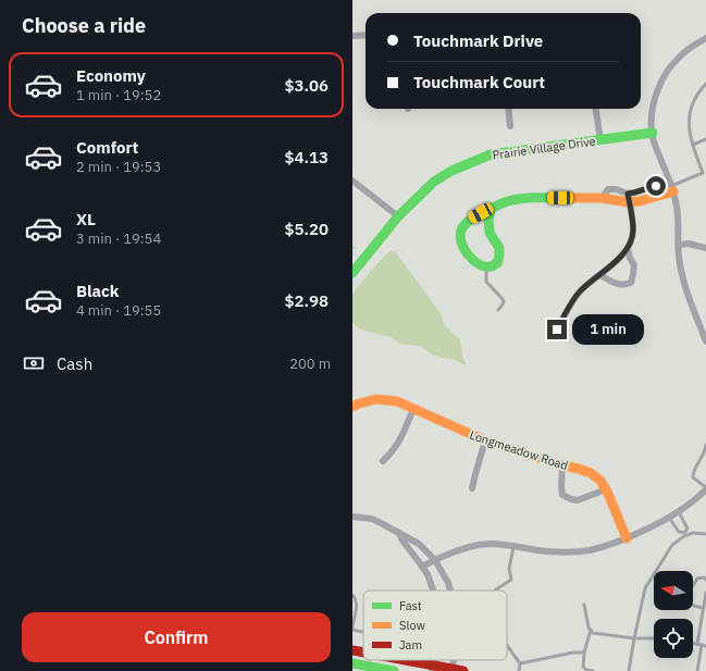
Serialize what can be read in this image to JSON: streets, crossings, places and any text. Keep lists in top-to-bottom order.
{
  "streets": {
    "street": ["Prairie Village Drive", "Longmeadow Road"]
  },
  "legend": ["Fast", "Slow", "Jam"],
  "north": "left",
  "page": {
    "heading": "Choose a ride",
    "banner": ["Touchmark Drive", "Touchmark Court"],
    "list": [
      {
        "name": "Economy",
        "note": "1 min · 19:52",
        "value": "$3.06"
      },
      {
        "name": "Comfort",
        "note": "2 min · 19:53",
        "value": "$4.13"
      },
      {
        "name": "XL",
        "note": "3 min · 19:54",
        "value": "$5.20"
      },
      {
        "name": "Black",
        "note": "4 min · 19:55",
        "value": "$2.98"
      }
    ],
    "bubble": "1 min",
    "pay": ["Cash", "200 m"],
    "buttons": "Confirm"
  }
}
